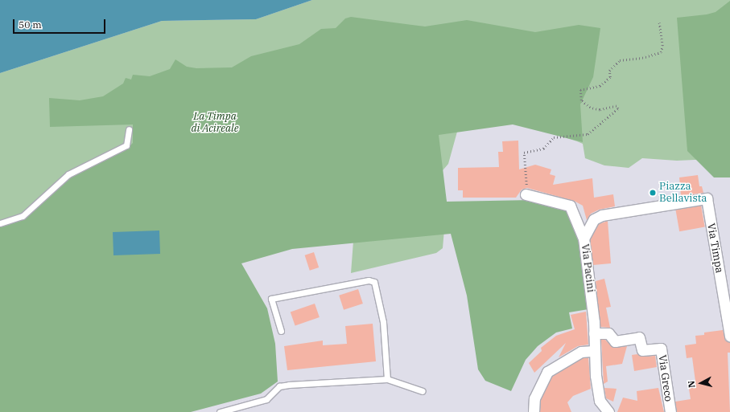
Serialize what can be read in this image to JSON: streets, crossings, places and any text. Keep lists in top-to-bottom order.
{
  "streets": {
    "street": ["Via Timpa", "Via Pacini", "Via Greco"]
  },
  "crossings": [
    ["Via Timpa", "Via Pacini"],
    ["Via Pacini", "Via Greco"]
  ],
  "parks": ["La Timpa di Acireale"],
  "places": ["Piazza Bellavista"],
  "scale_bar": "50 m",
  "north": "left"
}
